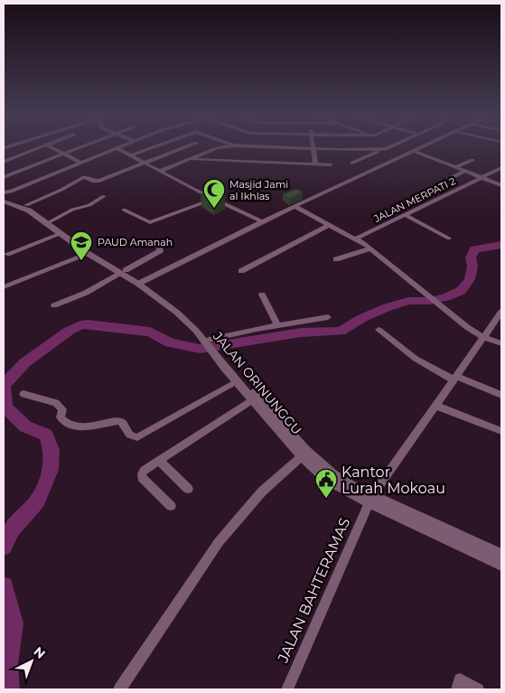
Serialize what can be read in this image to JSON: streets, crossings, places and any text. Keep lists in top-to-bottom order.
{
  "streets": {
    "street": ["JALAN MERPATI 2", "JALAN ORINUNGGU", "JALAN BAHTERAMAS"]
  },
  "crossings": [
    ["JALAN ORINUNGGU", "JALAN BAHTERAMAS"]
  ],
  "places": {
    "mosque": ["Masjid Jami al Ikhlas"],
    "school or university": ["PAUD Amanah"],
    "public building": ["Kantor Lurah Mokoau"]
  },
  "north": "top right"
}
